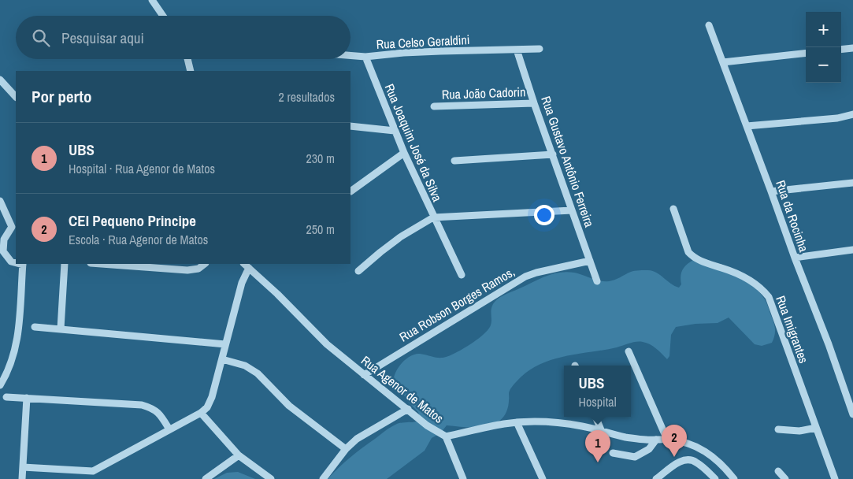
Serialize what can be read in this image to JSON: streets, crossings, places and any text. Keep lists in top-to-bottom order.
{
  "streets": {
    "street": [
      "Rua Celso Geraldini",
      "Rua João Cadorin",
      "Rua Joaquim José da Silva",
      "Rua Gustavo Antônio Ferreira",
      "Rua da Rocinha",
      "Rua Robson Borges Ramos,",
      "Rua Imigrantes",
      "Rua Agenor de Matos"
    ]
  },
  "crossings": [
    ["Rua Celso Geraldini", "Rua Joaquim José da Silva"],
    ["Rua Celso Geraldini", "Rua Gustavo Antônio Ferreira"],
    ["Rua João Cadorin", "Rua Gustavo Antônio Ferreira"],
    ["Rua Joaquim José da Silva", "Rua Gustavo Antônio Ferreira"],
    ["Rua Gustavo Antônio Ferreira", "Rua Robson Borges Ramos,"],
    ["Rua Robson Borges Ramos,", "Rua Agenor de Matos"]
  ],
  "page": {
    "map_buttons": ["+", "−"],
    "search": "Pesquisar aqui",
    "heading": ["Por perto", "2 resultados"],
    "list": [
      {
        "mark": "1",
        "name": "UBS",
        "note": "Hospital · Rua Agenor de Matos",
        "value": "230 m"
      },
      {
        "mark": "2",
        "name": "CEI Pequeno Principe",
        "note": "Escola · Rua Agenor de Matos",
        "value": "250 m"
      }
    ],
    "popup": ["UBS", "Hospital"],
    "pins": ["2", "1"]
  }
}
